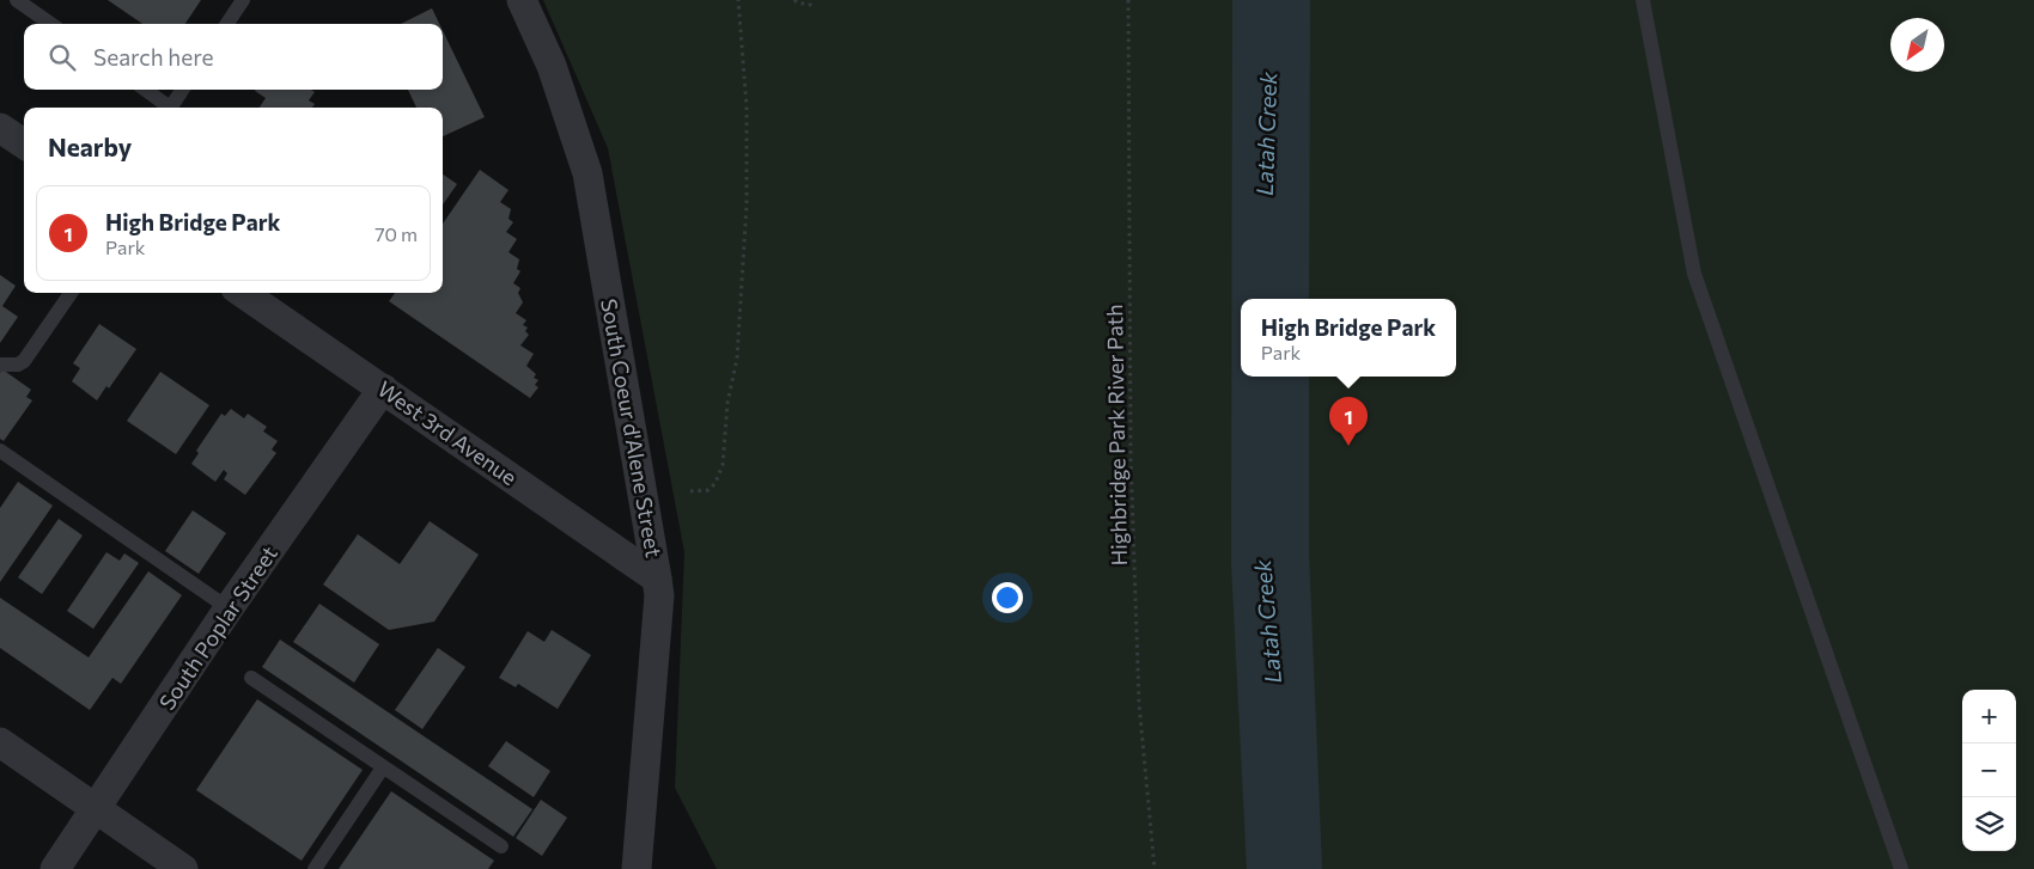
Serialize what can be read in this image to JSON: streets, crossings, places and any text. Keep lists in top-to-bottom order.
{
  "streets": {
    "street": ["South Coeur d'Alene Street", "West 3rd Avenue", "South Poplar Street"],
    "path": ["Highbridge Park River Path"]
  },
  "crossings": [
    ["South Coeur d'Alene Street", "West 3rd Avenue"],
    ["West 3rd Avenue", "South Poplar Street"]
  ],
  "water": ["Latah Creek"],
  "north": "bottom left",
  "page": {
    "search": "Search here",
    "heading": "Nearby",
    "list": [
      {
        "mark": "1",
        "name": "High Bridge Park",
        "note": "Park",
        "value": "70 m"
      }
    ],
    "popup": ["High Bridge Park", "Park"],
    "pins": "1",
    "map_buttons": ["+", "−"]
  }
}
